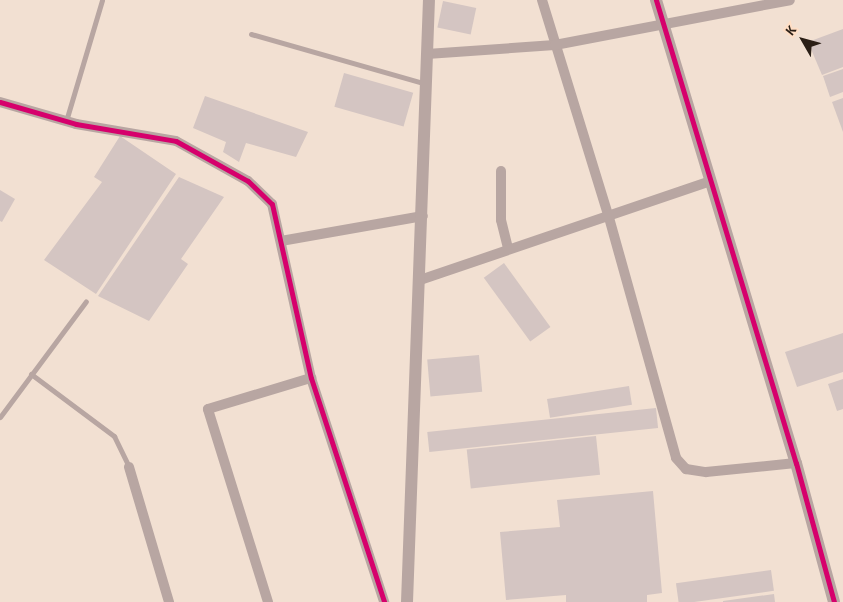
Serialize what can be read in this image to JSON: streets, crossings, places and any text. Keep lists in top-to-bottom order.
{
  "north": "top left"
}
